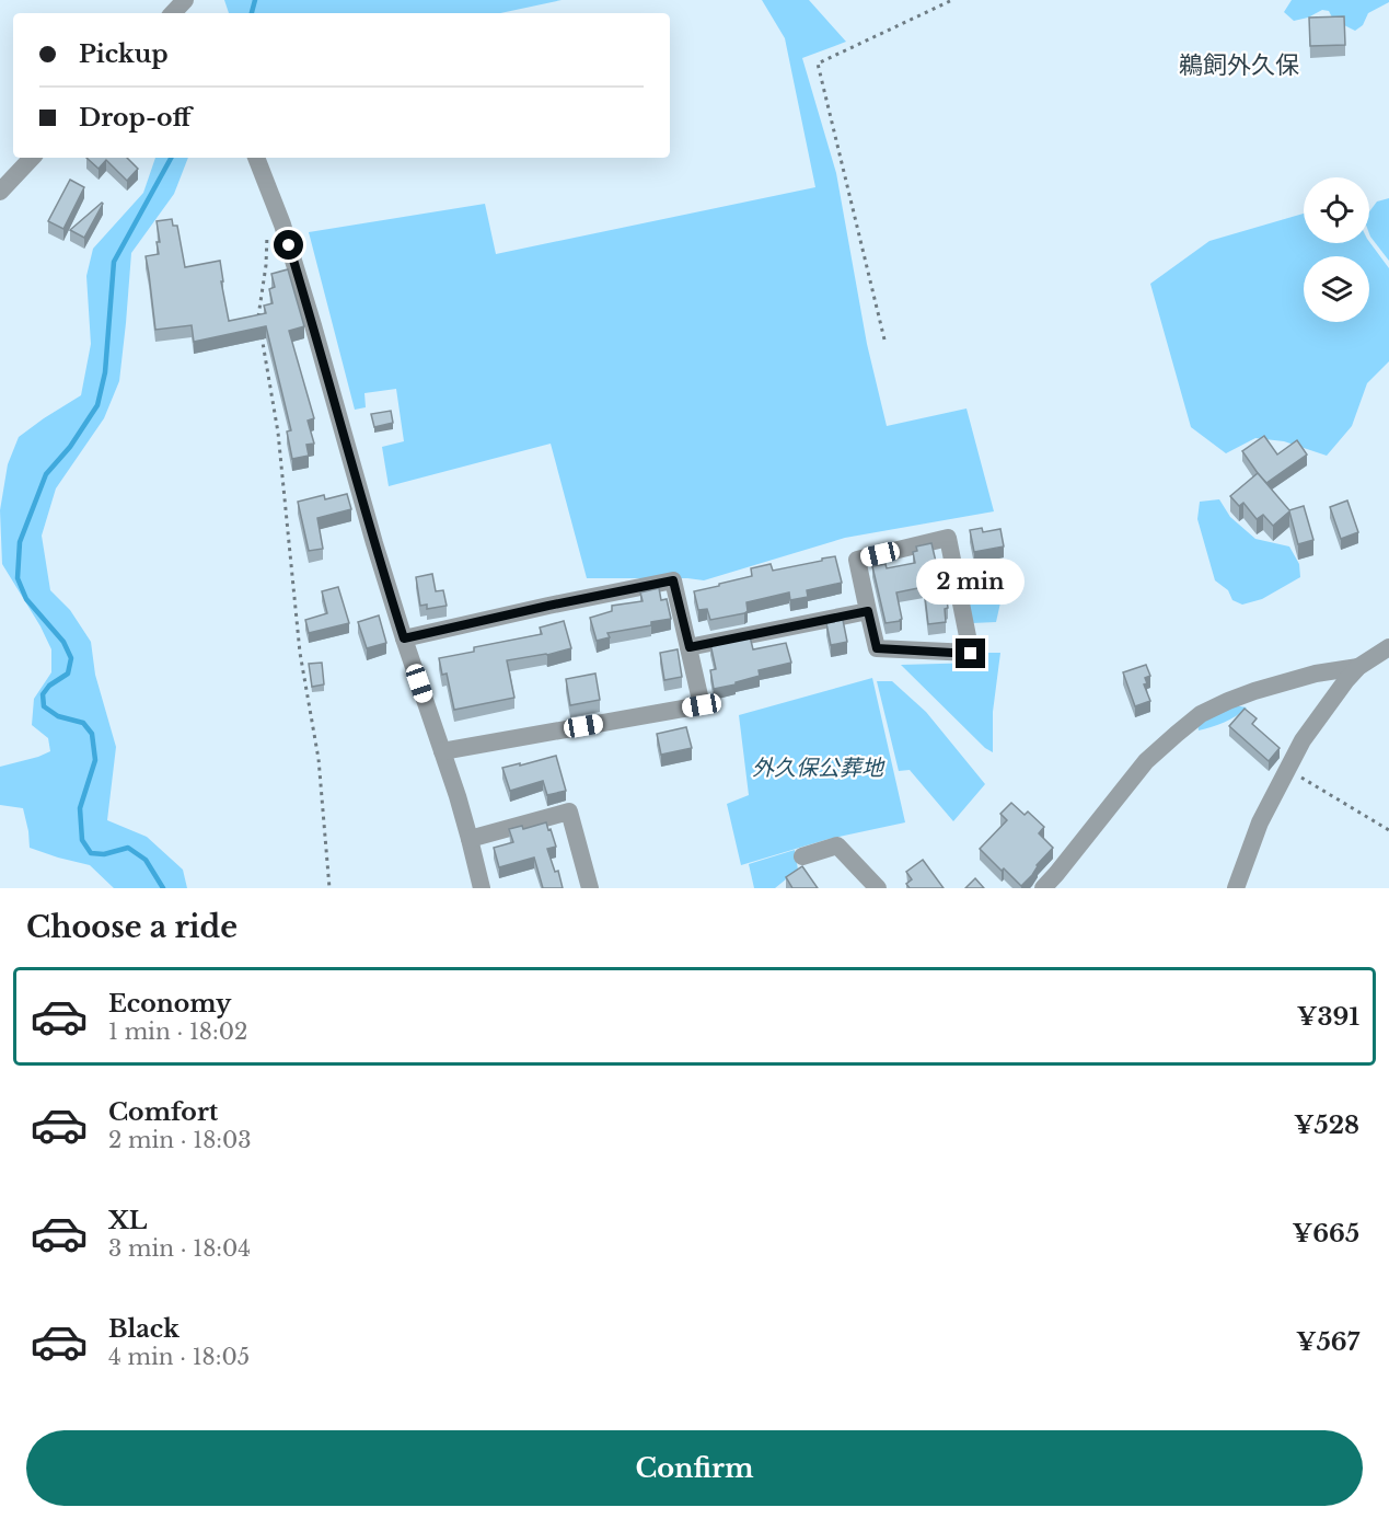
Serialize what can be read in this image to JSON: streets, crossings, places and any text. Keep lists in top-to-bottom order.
{
  "districts": ["鵜飼外久保"],
  "parks": ["外久保公葬地"],
  "page": {
    "banner": ["Pickup", "Drop-off"],
    "bubble": "2 min",
    "heading": "Choose a ride",
    "list": [
      {
        "name": "Economy",
        "note": "1 min · 18:02",
        "value": "¥391"
      },
      {
        "name": "Comfort",
        "note": "2 min · 18:03",
        "value": "¥528"
      },
      {
        "name": "XL",
        "note": "3 min · 18:04",
        "value": "¥665"
      },
      {
        "name": "Black",
        "note": "4 min · 18:05",
        "value": "¥567"
      }
    ],
    "buttons": "Confirm"
  }
}
